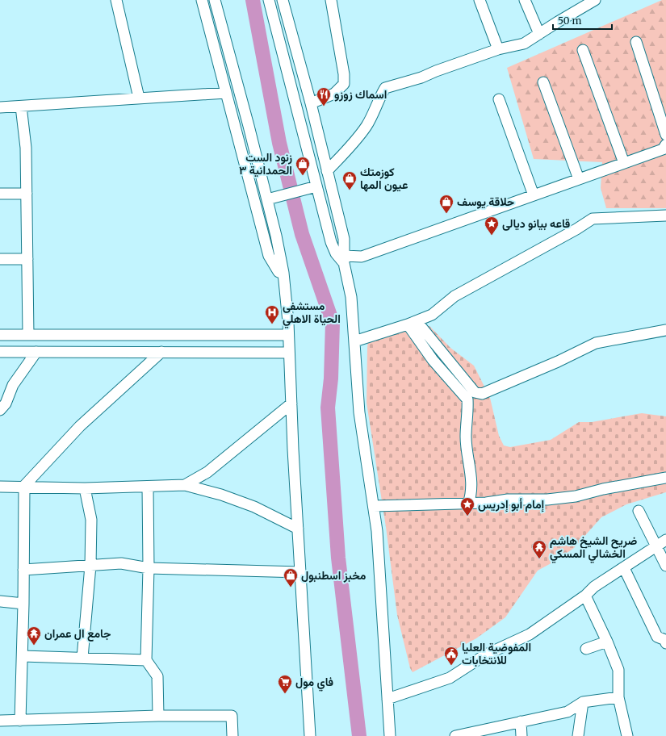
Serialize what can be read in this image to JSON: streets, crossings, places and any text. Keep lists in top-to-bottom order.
{
  "places": {
    "restaurant": ["اسماك زوزو"],
    "shop": [
      "زنود الست الحمدانية ٣",
      "كوزمتك عيون المها",
      "حلاقة يوسف",
      "مخبز اسطنبول"
    ],
    "place": ["قاعه بيانو ديالى", "إمام أبو إدريس"],
    "hospital": ["مستشفى الحياة الاهلي"],
    "temple": ["ضريح الشيخ هاشم الخشالي المسكي", "جامع ال عمران"],
    "public building": ["المفوضية العليا للانتخابات"],
    "supermarket": ["فاي مول"]
  },
  "scale_bar": "50 m"
}
